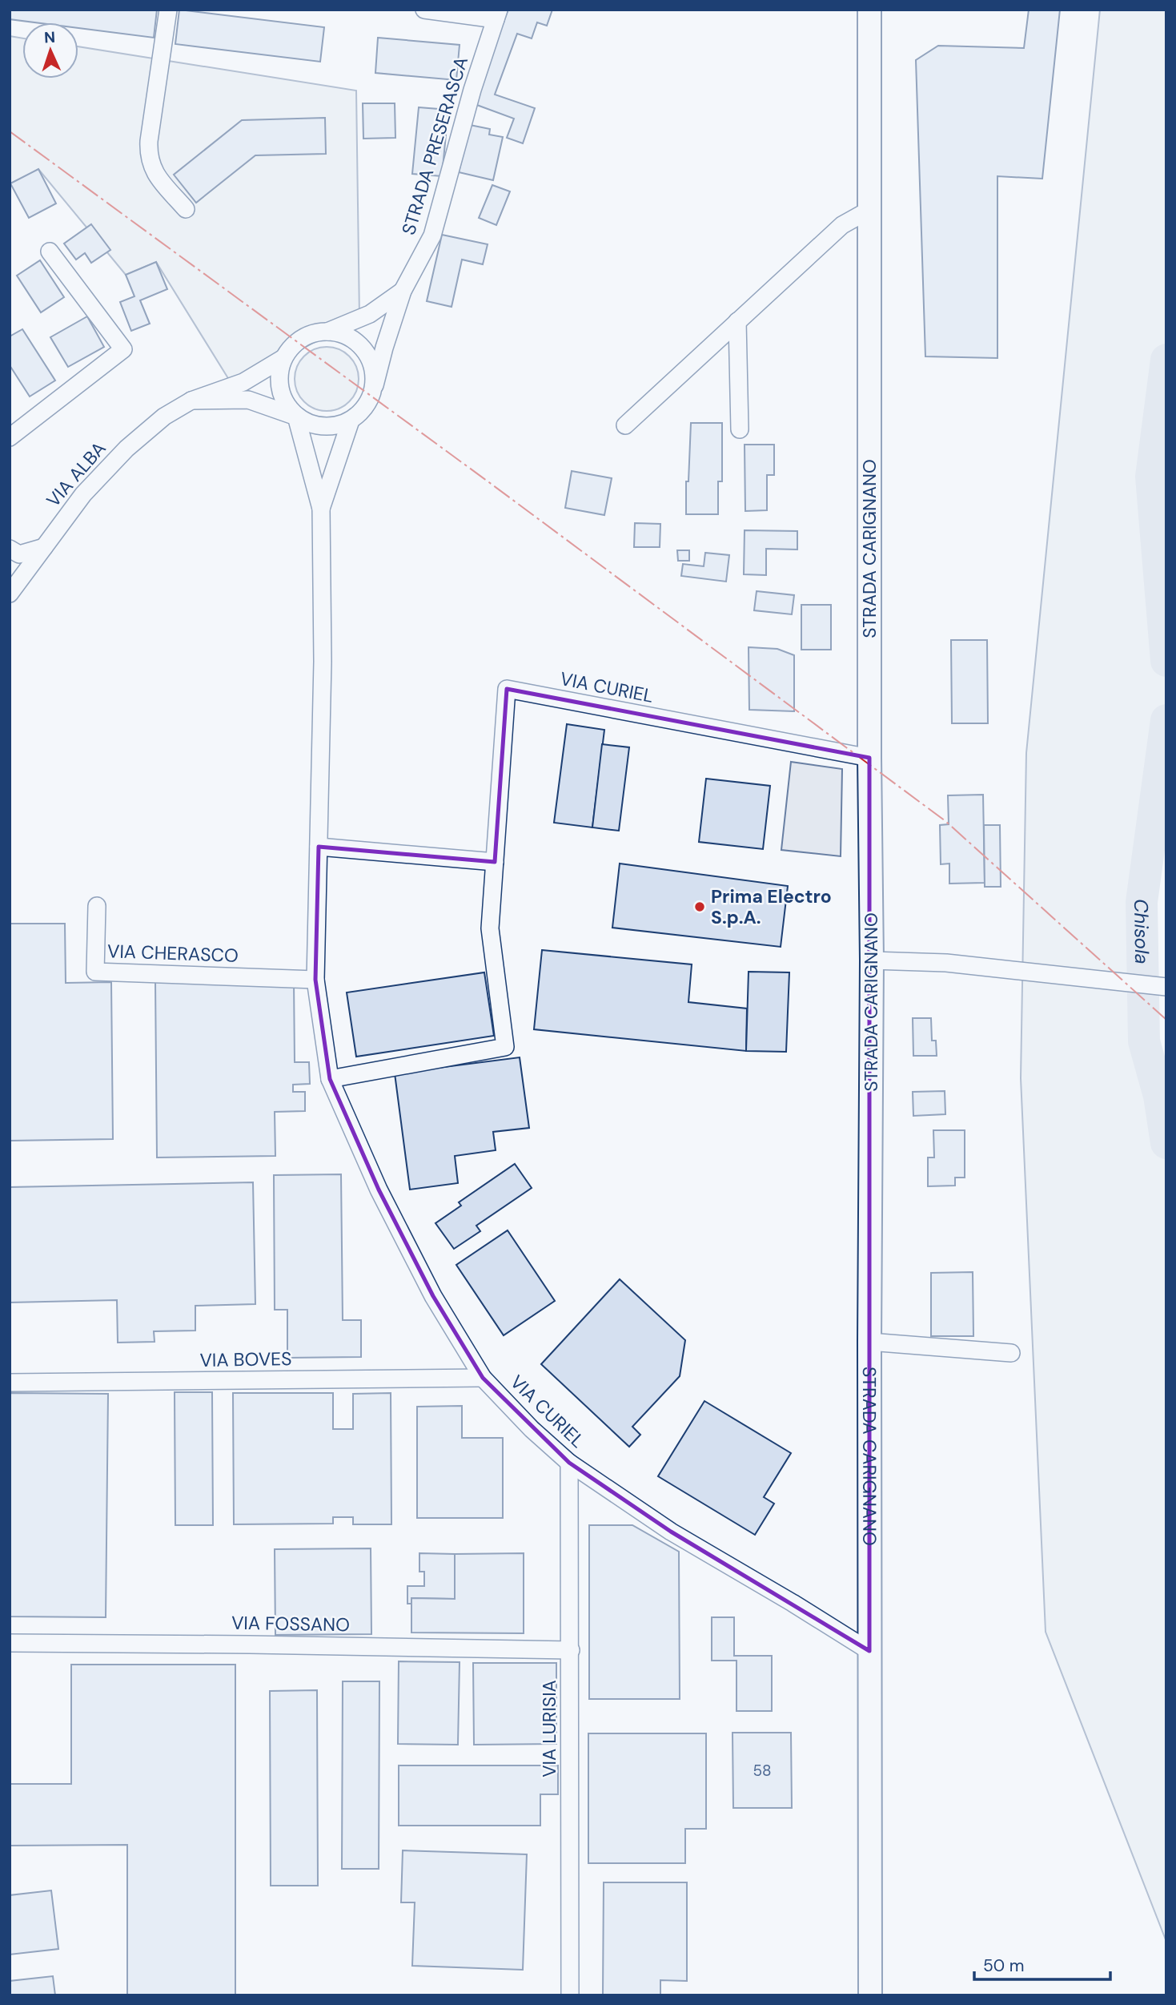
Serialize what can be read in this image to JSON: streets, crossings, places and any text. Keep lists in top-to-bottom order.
{
  "streets": {
    "main road": ["STRADA CARIGNANO"],
    "street": [
      "STRADA PRESERASCA",
      "VIA ALBA",
      "VIA CURIEL",
      "VIA CHERASCO",
      "VIA BOVES",
      "VIA FOSSANO",
      "VIA LURISIA"
    ]
  },
  "crossings": [
    ["STRADA PRESERASCA", "VIA ALBA"],
    ["STRADA PRESERASCA", "VIA CURIEL"],
    ["VIA ALBA", "VIA CURIEL"],
    ["STRADA CARIGNANO", "VIA CURIEL"],
    ["VIA CURIEL", "VIA CHERASCO"],
    ["VIA CURIEL", "VIA BOVES"],
    ["VIA CURIEL", "VIA LURISIA"],
    ["VIA FOSSANO", "VIA LURISIA"]
  ],
  "water": ["Chisola"],
  "places": ["Prima Electro S.p.A."],
  "house_numbers": ["58"],
  "scale_bar": "50 m",
  "north": "top"
}
